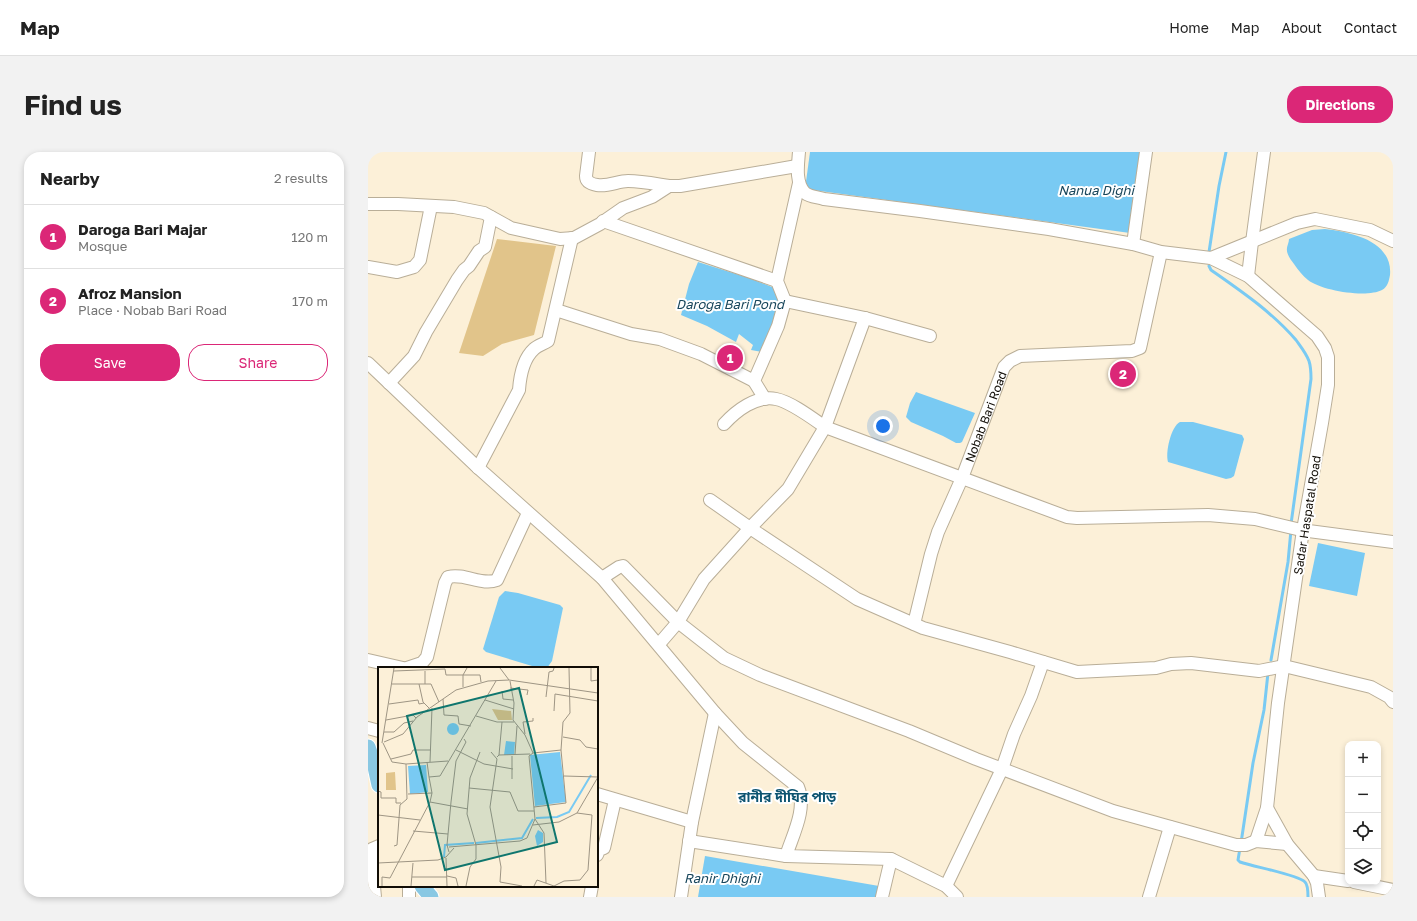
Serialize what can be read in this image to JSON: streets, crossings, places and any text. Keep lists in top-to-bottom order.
{
  "streets": {
    "street": ["Nobab Bari Road", "Sadar Haspatal Road"]
  },
  "districts": ["রানীর দীঘির পাড়"],
  "water": ["Nanua Dighi", "Daroga Bari Pond", "Ranir Dhighi"],
  "page": {
    "header": "Map",
    "nav": [
      "Home",
      "Map",
      "About",
      "Contact"
    ],
    "buttons": [
      "Directions",
      ["Save", "Share"]
    ],
    "title": "Find us",
    "heading": ["Nearby", "2 results"],
    "list": [
      {
        "mark": "1",
        "name": "Daroga Bari Majar",
        "note": "Mosque",
        "value": "120 m"
      },
      {
        "mark": "2",
        "name": "Afroz Mansion",
        "note": "Place · Nobab Bari Road",
        "value": "170 m"
      }
    ],
    "pins": ["1", "2"],
    "map_buttons": ["+", "−"]
  }
}
